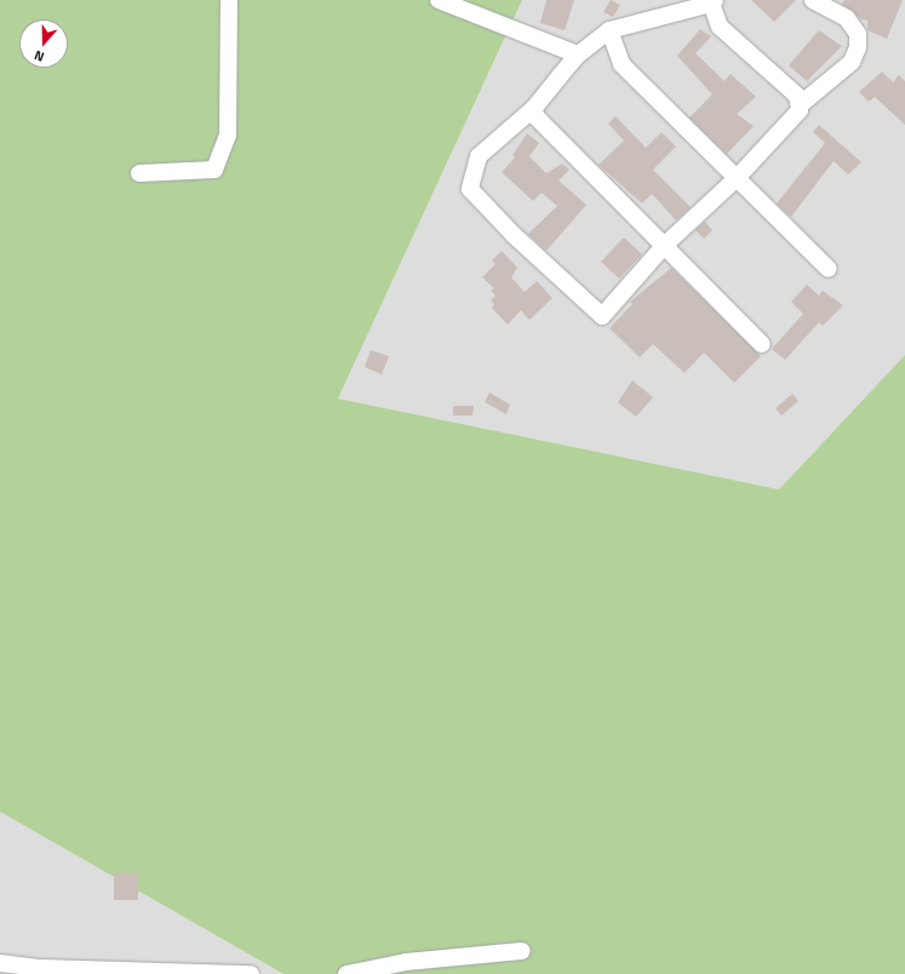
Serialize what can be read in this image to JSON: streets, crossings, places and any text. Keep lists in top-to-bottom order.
{
  "north": "bottom"
}
